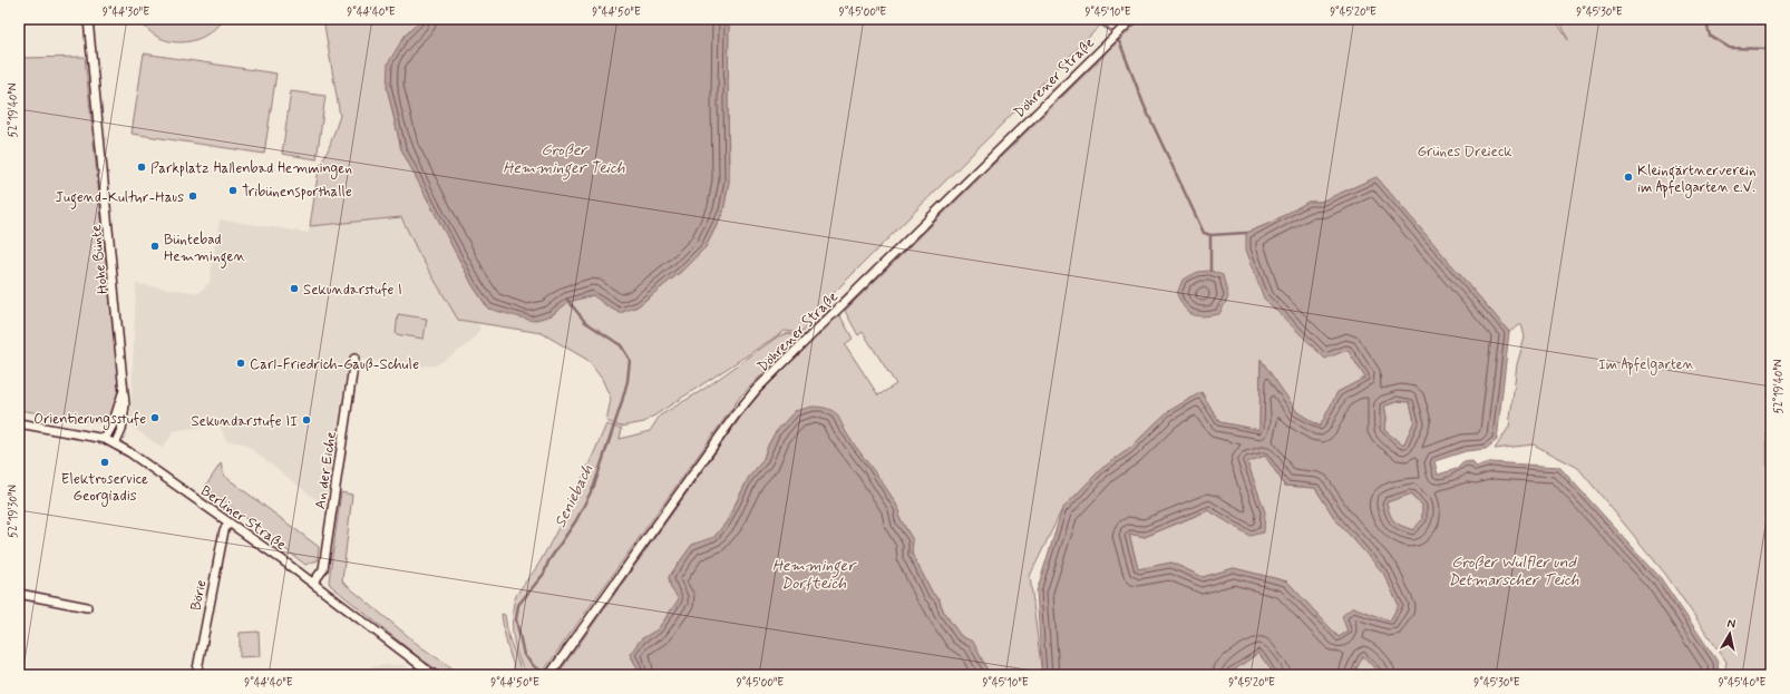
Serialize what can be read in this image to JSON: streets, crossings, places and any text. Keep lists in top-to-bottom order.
{
  "streets": {
    "street": [
      "Döhrener Straße",
      "Hohe Bünte",
      "An der Eiche",
      "Berliner Straße",
      "Börie"
    ]
  },
  "crossings": [
    ["Hohe Bünte", "Berliner Straße"],
    ["An der Eiche", "Berliner Straße"],
    ["Berliner Straße", "Börie"]
  ],
  "water": [
    "Großer Hemminger Teich",
    "Seniebach",
    "Großer Wülfler und Detmarscher Teich",
    "Hemminger Dorfteich"
  ],
  "parks": ["Grünes Dreieck", "Im Apfelgarten"],
  "places": [
    "Parkplatz Hallenbad Hemmingen",
    "Kleingärtnerverein im Apfelgarten e.V.",
    "Tribünensporthalle",
    "Jugend-Kultur-Haus",
    "Büntebad Hemmingen",
    "Sekundarstufe I",
    "Carl-Friedrich-Gauß-Schule",
    "Orientierungsstufe",
    "Sekundarstufe II",
    "Elektroservice Georgiadis"
  ],
  "north": "top",
  "coordinates": [
    "9°44'30\"E",
    "9°44'40\"E",
    "9°44'50\"E",
    "9°45'00\"E",
    "9°45'10\"E",
    "9°45'20\"E",
    "9°45'30\"E",
    "52°19'40\"N",
    "52°19'30\"N",
    "9°45'40\"E"
  ]
}
